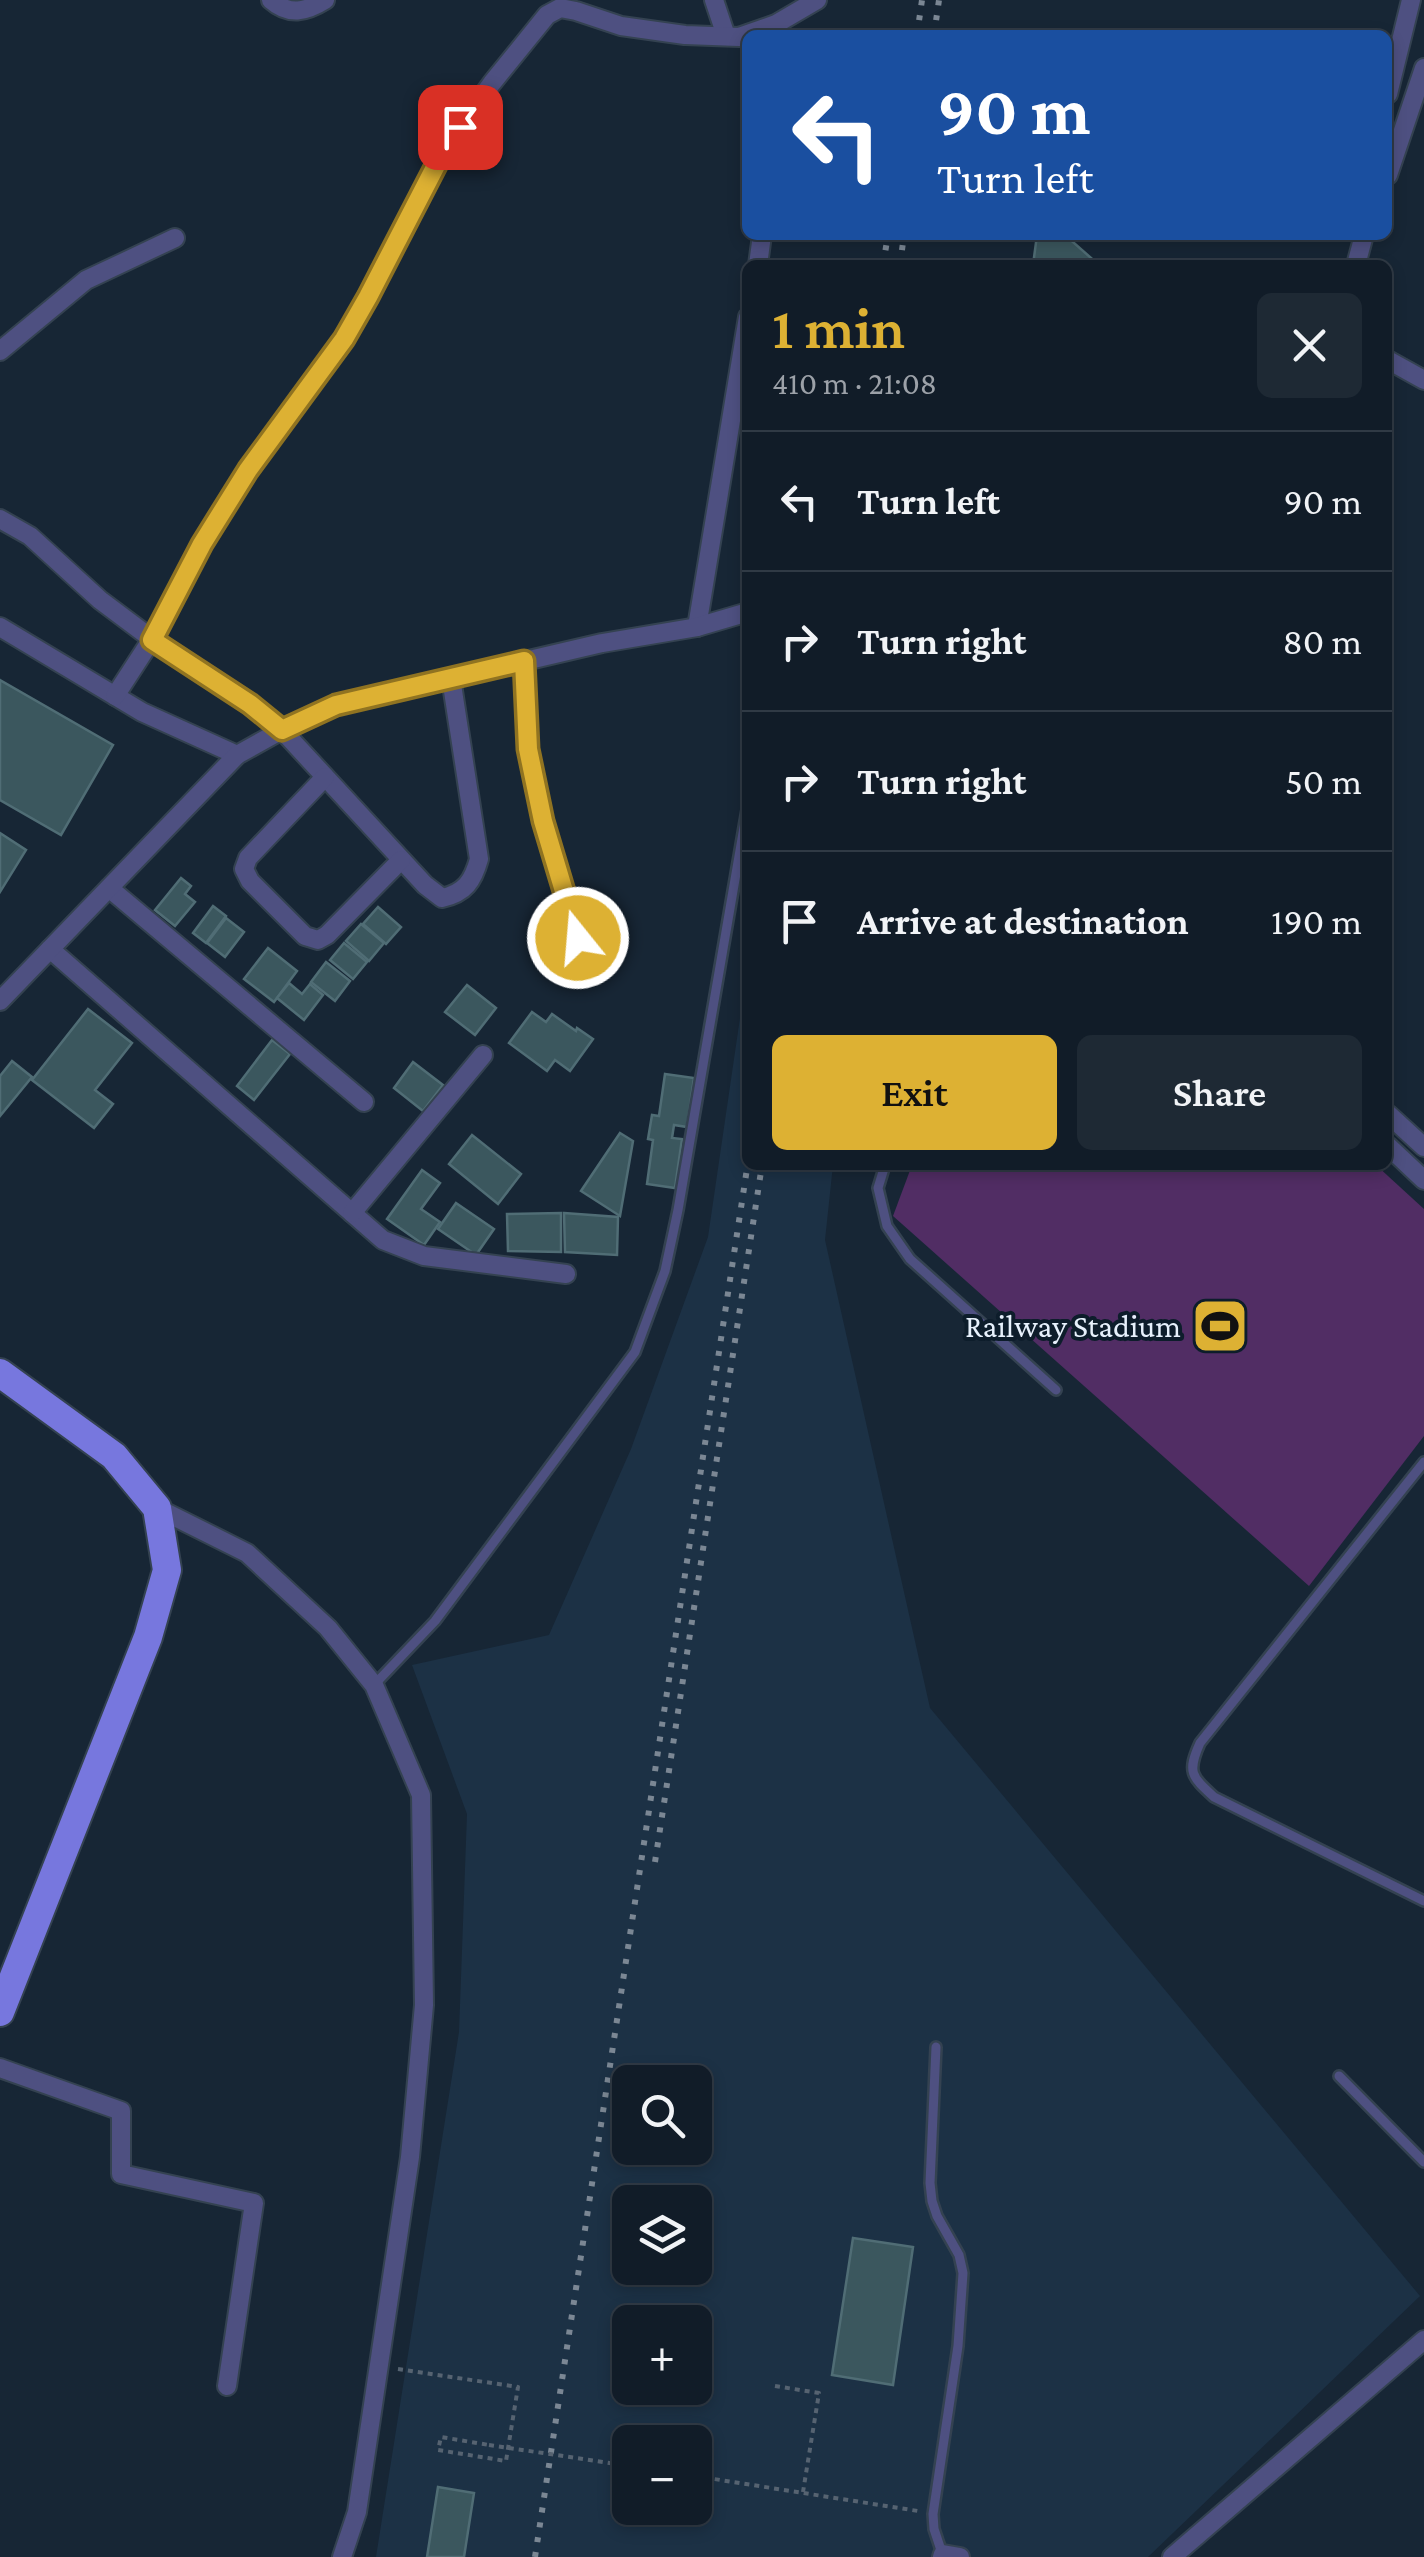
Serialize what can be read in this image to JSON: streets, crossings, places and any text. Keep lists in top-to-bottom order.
{
  "places": {
    "sports": ["Railway Stadium"]
  },
  "page": {
    "turn": ["90 m", "Turn left"],
    "heading": ["1 min", "410 m · 21:08"],
    "list": [
      {
        "name": "Turn left",
        "value": "90 m"
      },
      {
        "name": "Turn right",
        "value": "80 m"
      },
      {
        "name": "Turn right",
        "value": "50 m"
      },
      {
        "name": "Arrive at destination",
        "value": "190 m"
      }
    ],
    "buttons": ["Exit", "Share"],
    "map_buttons": ["+", "−"]
  }
}
